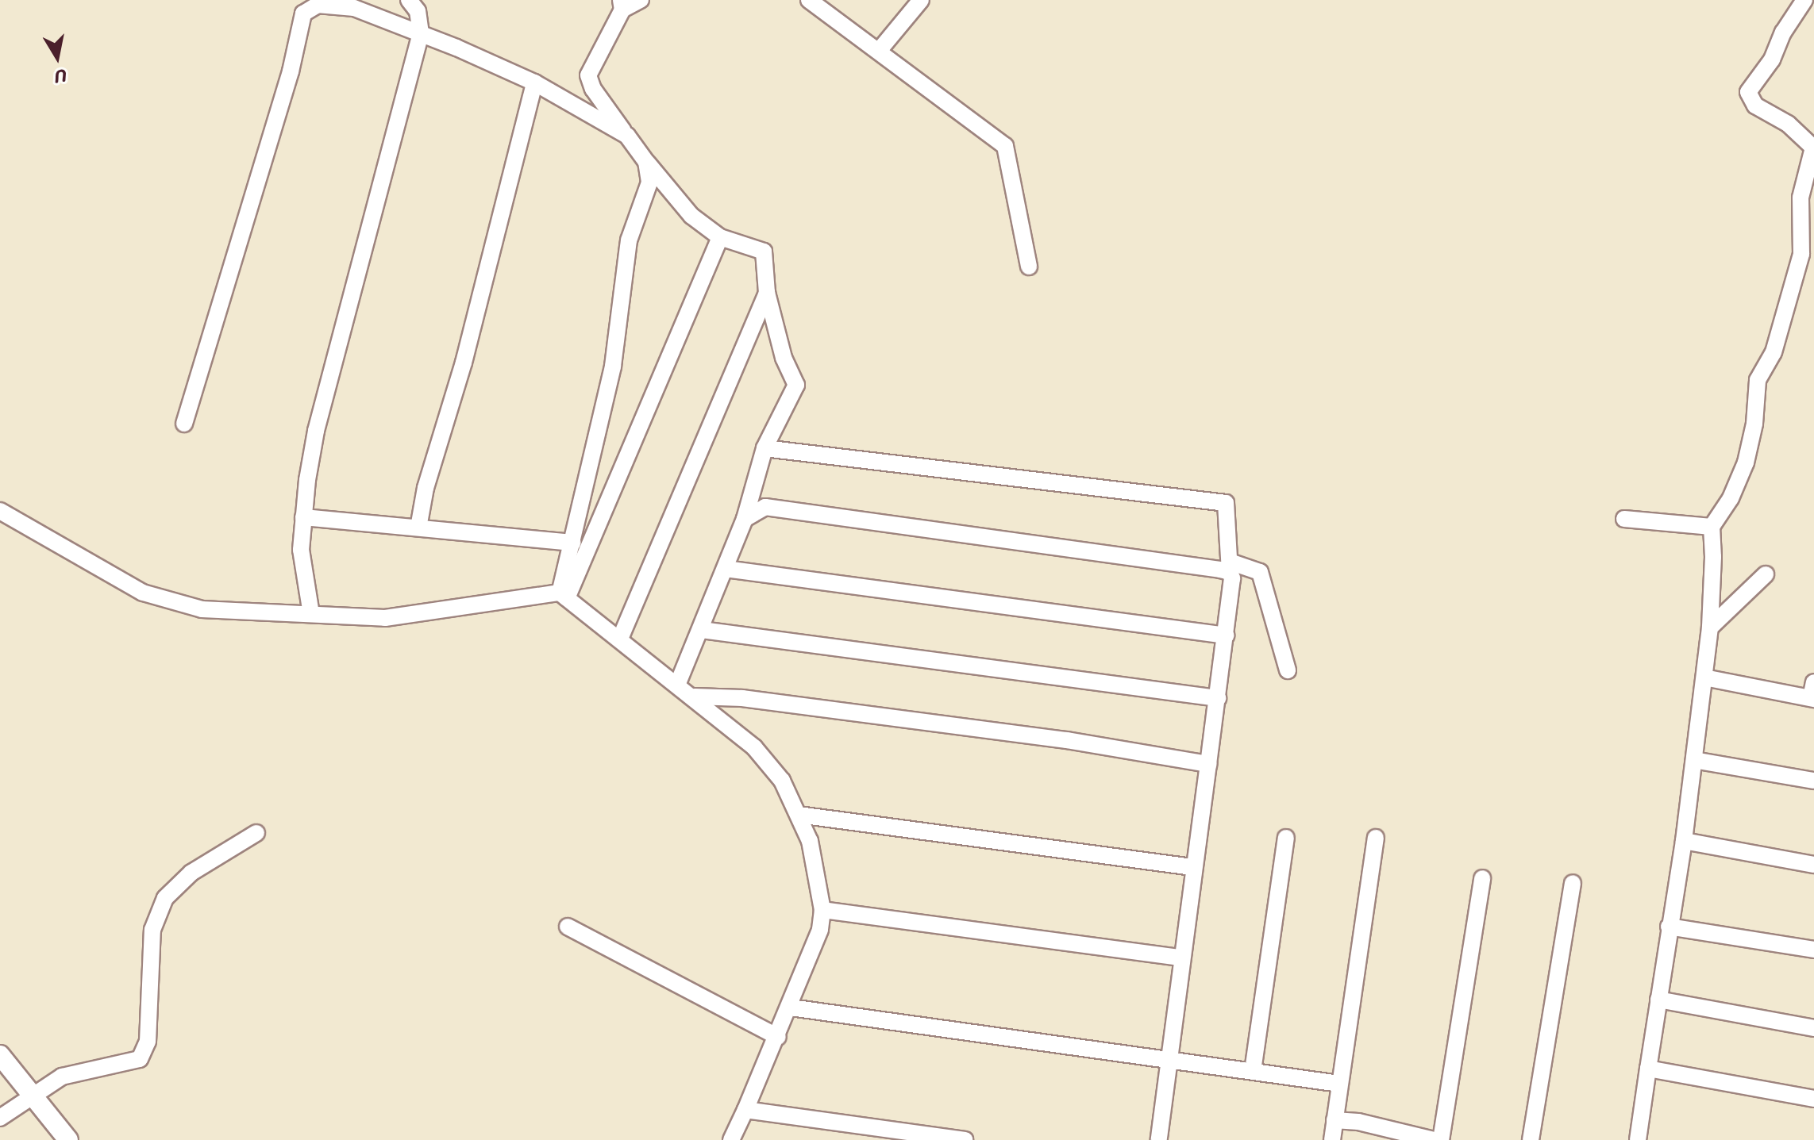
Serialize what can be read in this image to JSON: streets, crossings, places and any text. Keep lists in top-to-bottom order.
{
  "north": "bottom"
}
